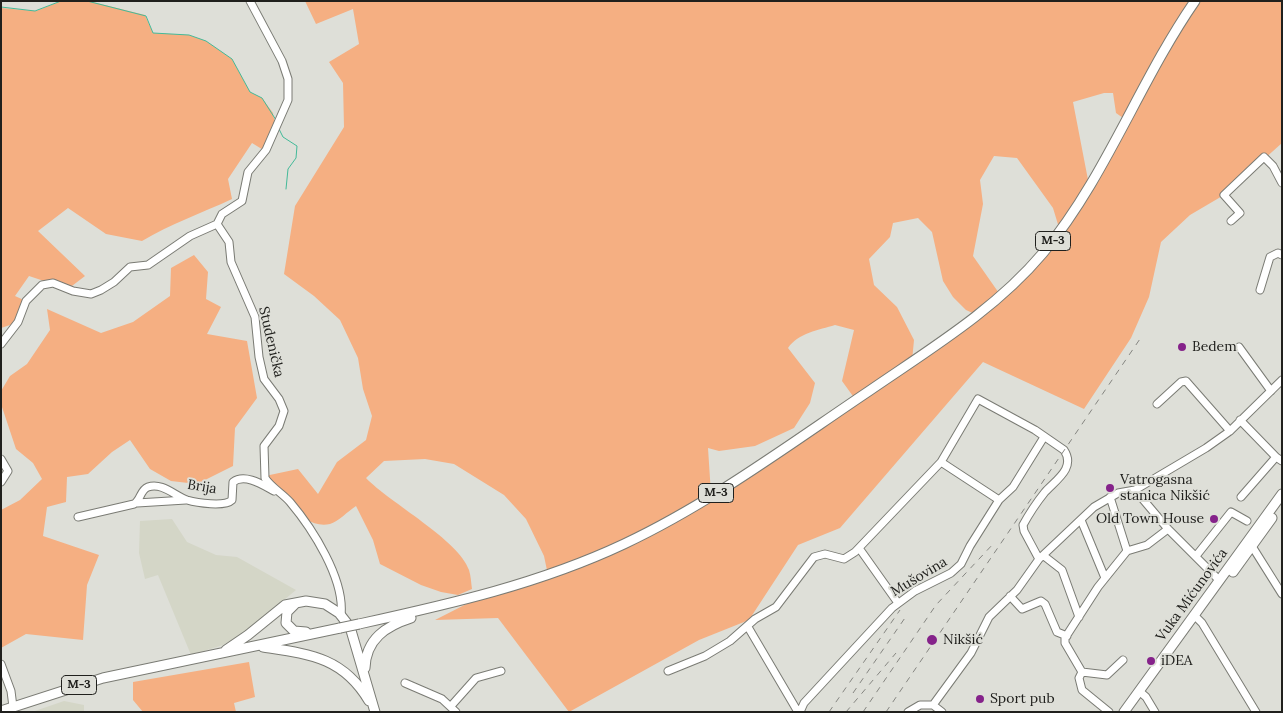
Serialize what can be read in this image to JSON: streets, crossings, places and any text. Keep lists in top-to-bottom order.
{
  "streets": {
    "main road": ["M-3", "Vuka Mićunovića"],
    "street": ["Studenička", "Brija", "Mušovina"]
  },
  "crossings": [
    ["Studenička", "Brija"]
  ],
  "places": [
    "Bedem",
    "Vatrogasna stanica Nikšić",
    "Old Town House",
    "Nikšić",
    "iDEA",
    "Sport pub"
  ]
}
